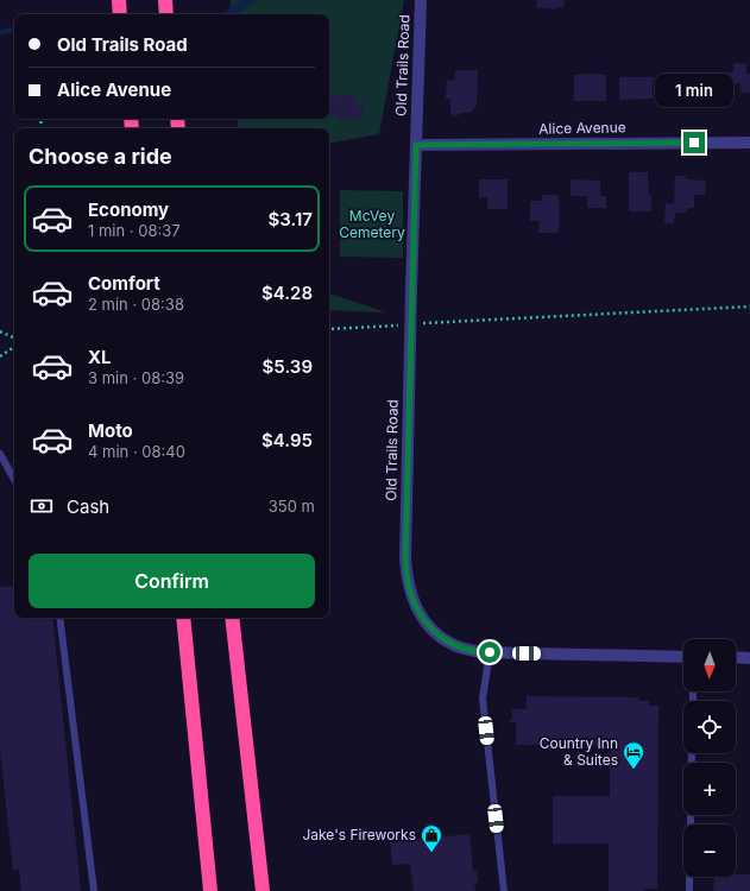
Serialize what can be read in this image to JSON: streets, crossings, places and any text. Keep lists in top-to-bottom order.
{
  "streets": {
    "street": ["Old Trails Road", "Alice Avenue"]
  },
  "crossings": [
    ["Old Trails Road", "Alice Avenue"]
  ],
  "parks": ["McVey Cemetery"],
  "places": {
    "hotel": ["Country Inn & Suites"],
    "shop": ["Jake's Fireworks"]
  },
  "north": "bottom",
  "page": {
    "banner": ["Old Trails Road", "Alice Avenue"],
    "bubble": "1 min",
    "heading": "Choose a ride",
    "list": [
      {
        "name": "Economy",
        "note": "1 min · 08:37",
        "value": "$3.17"
      },
      {
        "name": "Comfort",
        "note": "2 min · 08:38",
        "value": "$4.28"
      },
      {
        "name": "XL",
        "note": "3 min · 08:39",
        "value": "$5.39"
      },
      {
        "name": "Moto",
        "note": "4 min · 08:40",
        "value": "$4.95"
      }
    ],
    "pay": ["Cash", "350 m"],
    "buttons": "Confirm",
    "map_buttons": ["+", "−"]
  }
}
